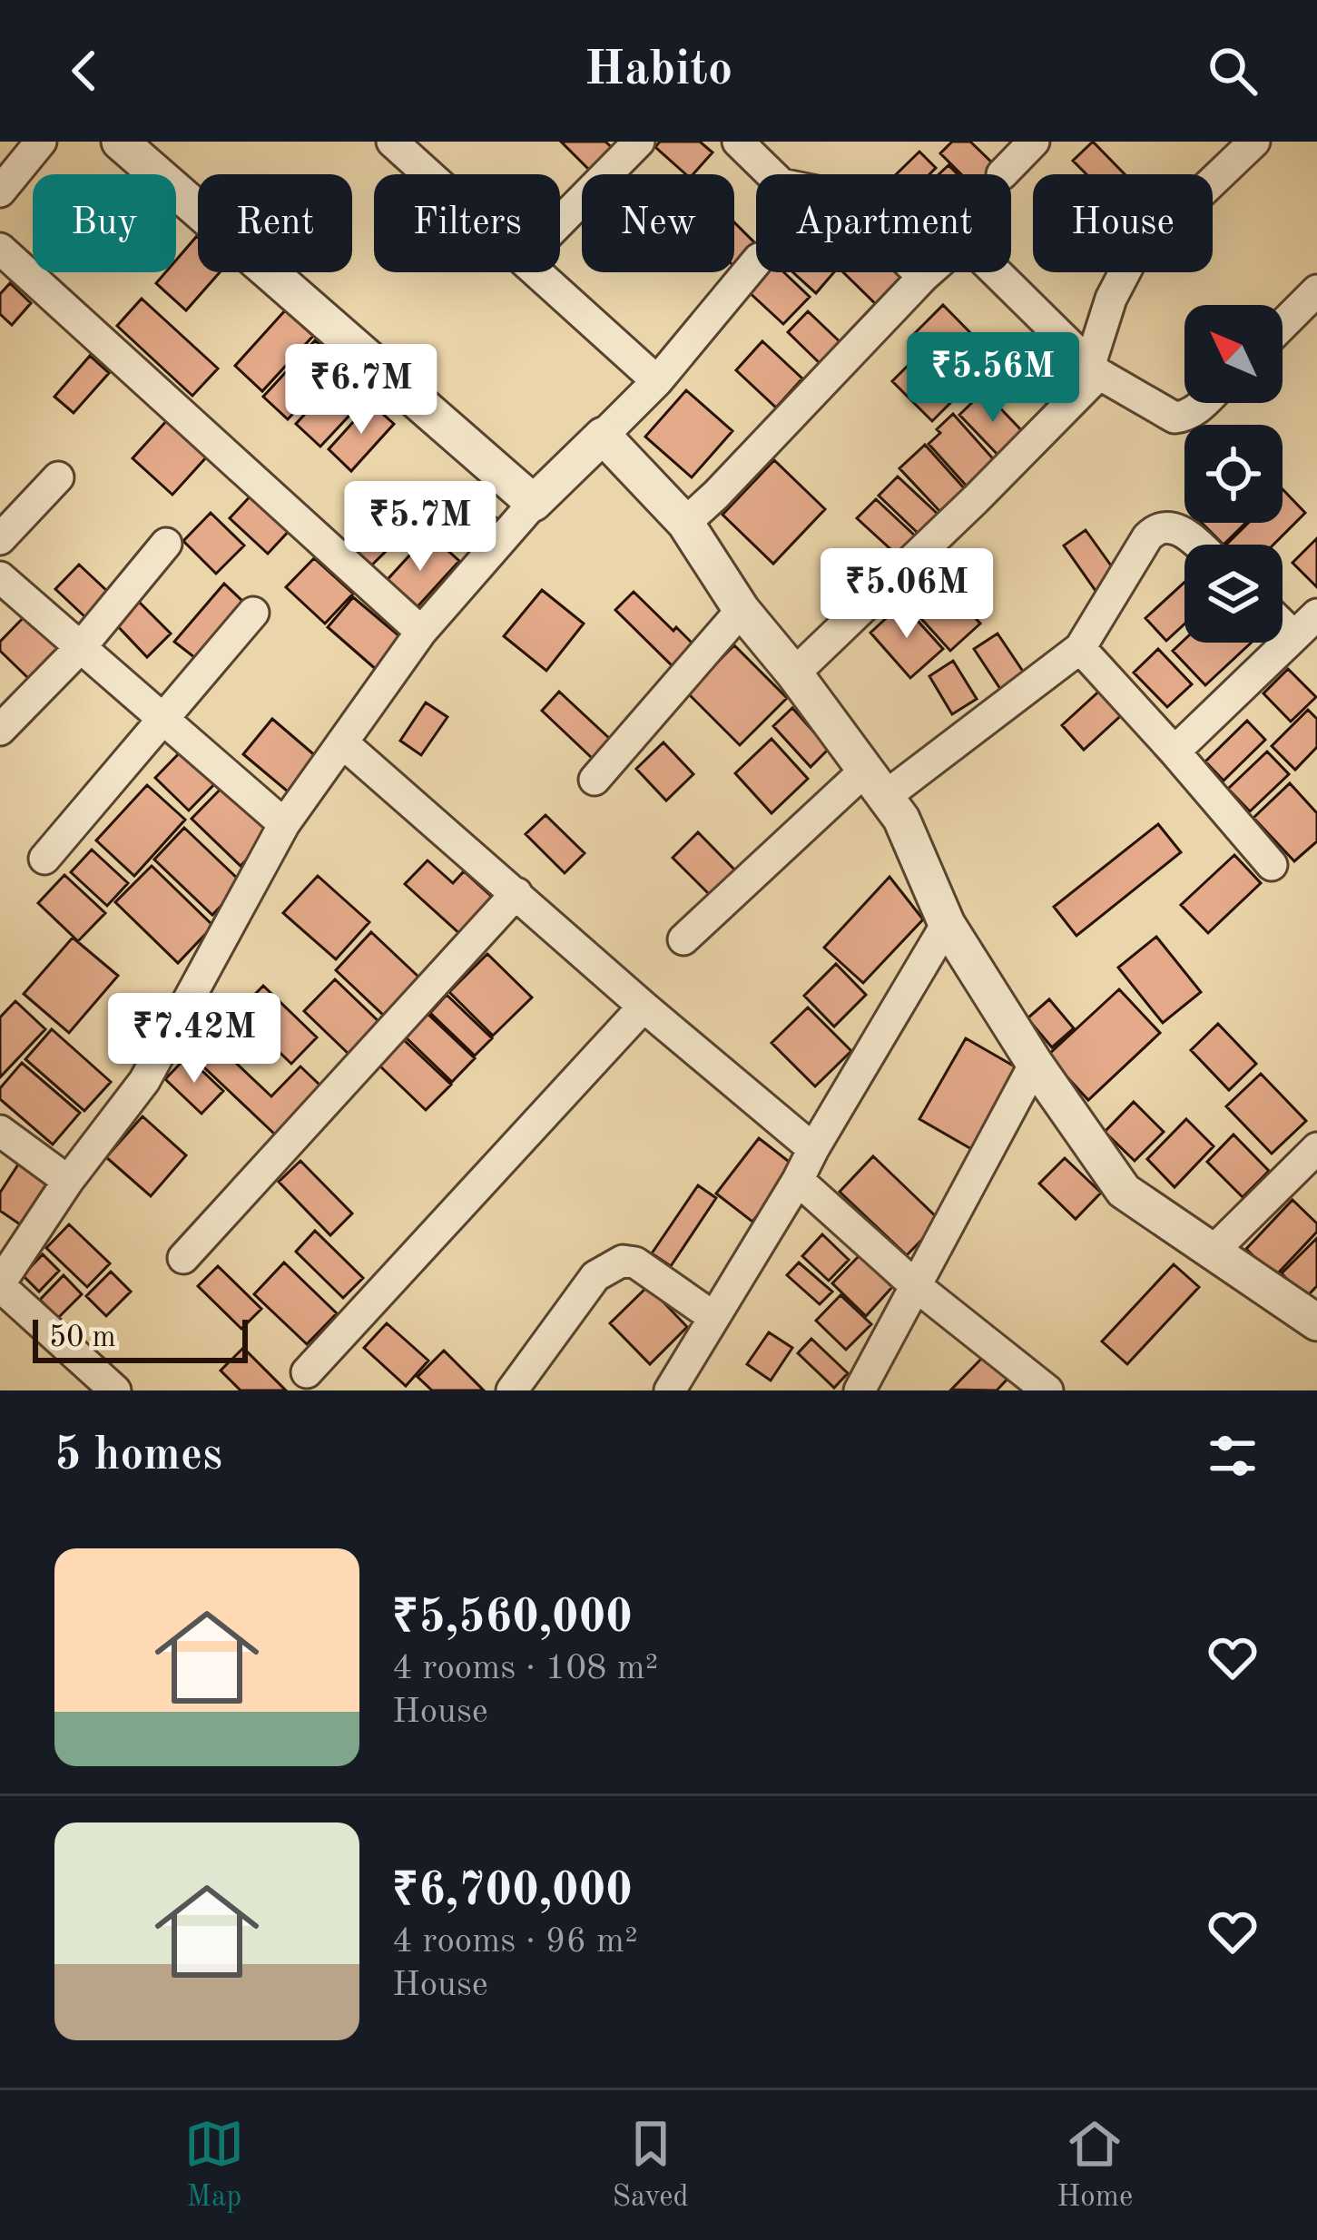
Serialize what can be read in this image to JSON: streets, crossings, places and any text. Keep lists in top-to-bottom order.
{
  "scale_bar": "50 m",
  "north": "top left",
  "page": {
    "header": "Habito",
    "chip": [
      "Buy",
      "Rent",
      "Filters",
      "New",
      "Apartment",
      "House"
    ],
    "price": [
      "₹5.56M",
      "₹6.7M",
      "₹5.7M",
      "₹5.06M",
      "₹7.42M"
    ],
    "scale": "50 m",
    "heading": "5 homes",
    "list": [
      {
        "name": "₹5,560,000",
        "note": "4 rooms · 108 m² · House"
      },
      {
        "name": "₹6,700,000",
        "note": "4 rooms · 96 m² · House"
      }
    ],
    "tabs": ["Map", "Saved", "Home"]
  }
}
